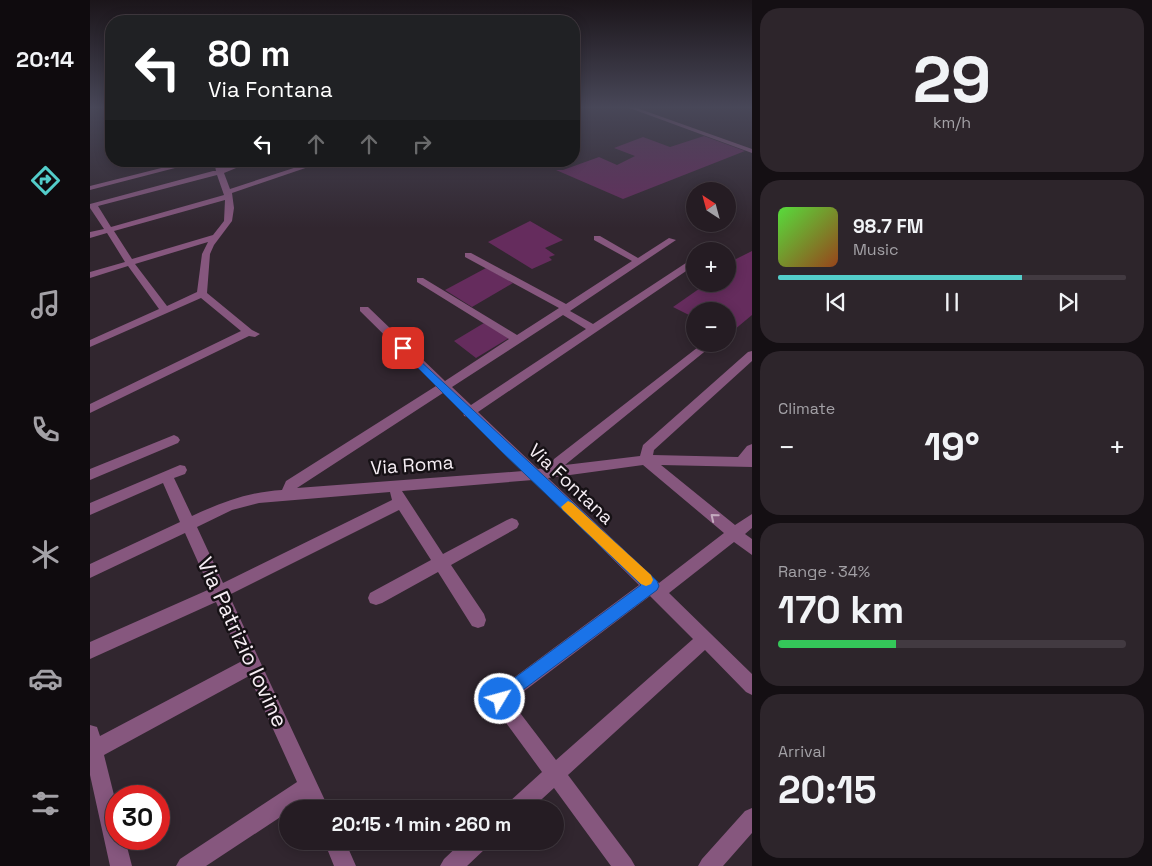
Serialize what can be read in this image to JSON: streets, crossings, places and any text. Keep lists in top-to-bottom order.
{
  "streets": {
    "street": ["Via Roma", "Via Fontana", "Via Patrizio Iovine"]
  },
  "crossings": [
    ["Via Roma", "Via Fontana"],
    ["Via Roma", "Via Patrizio Iovine"]
  ],
  "north": "top left",
  "page": {
    "tabs": "20:14",
    "tile": [
      ["29", "km/h"],
      "Climate",
      ["Range · 34%", "170 km"],
      ["Arrival", "20:15"]
    ],
    "turn": ["80 m", "Via Fontana"],
    "map_buttons": ["+", "−"],
    "song": ["98.7 FM", "Music"],
    "heat": ["−", "19°", "+"],
    "limit": "30",
    "trip": "20:15 · 1 min · 260 m"
  }
}
